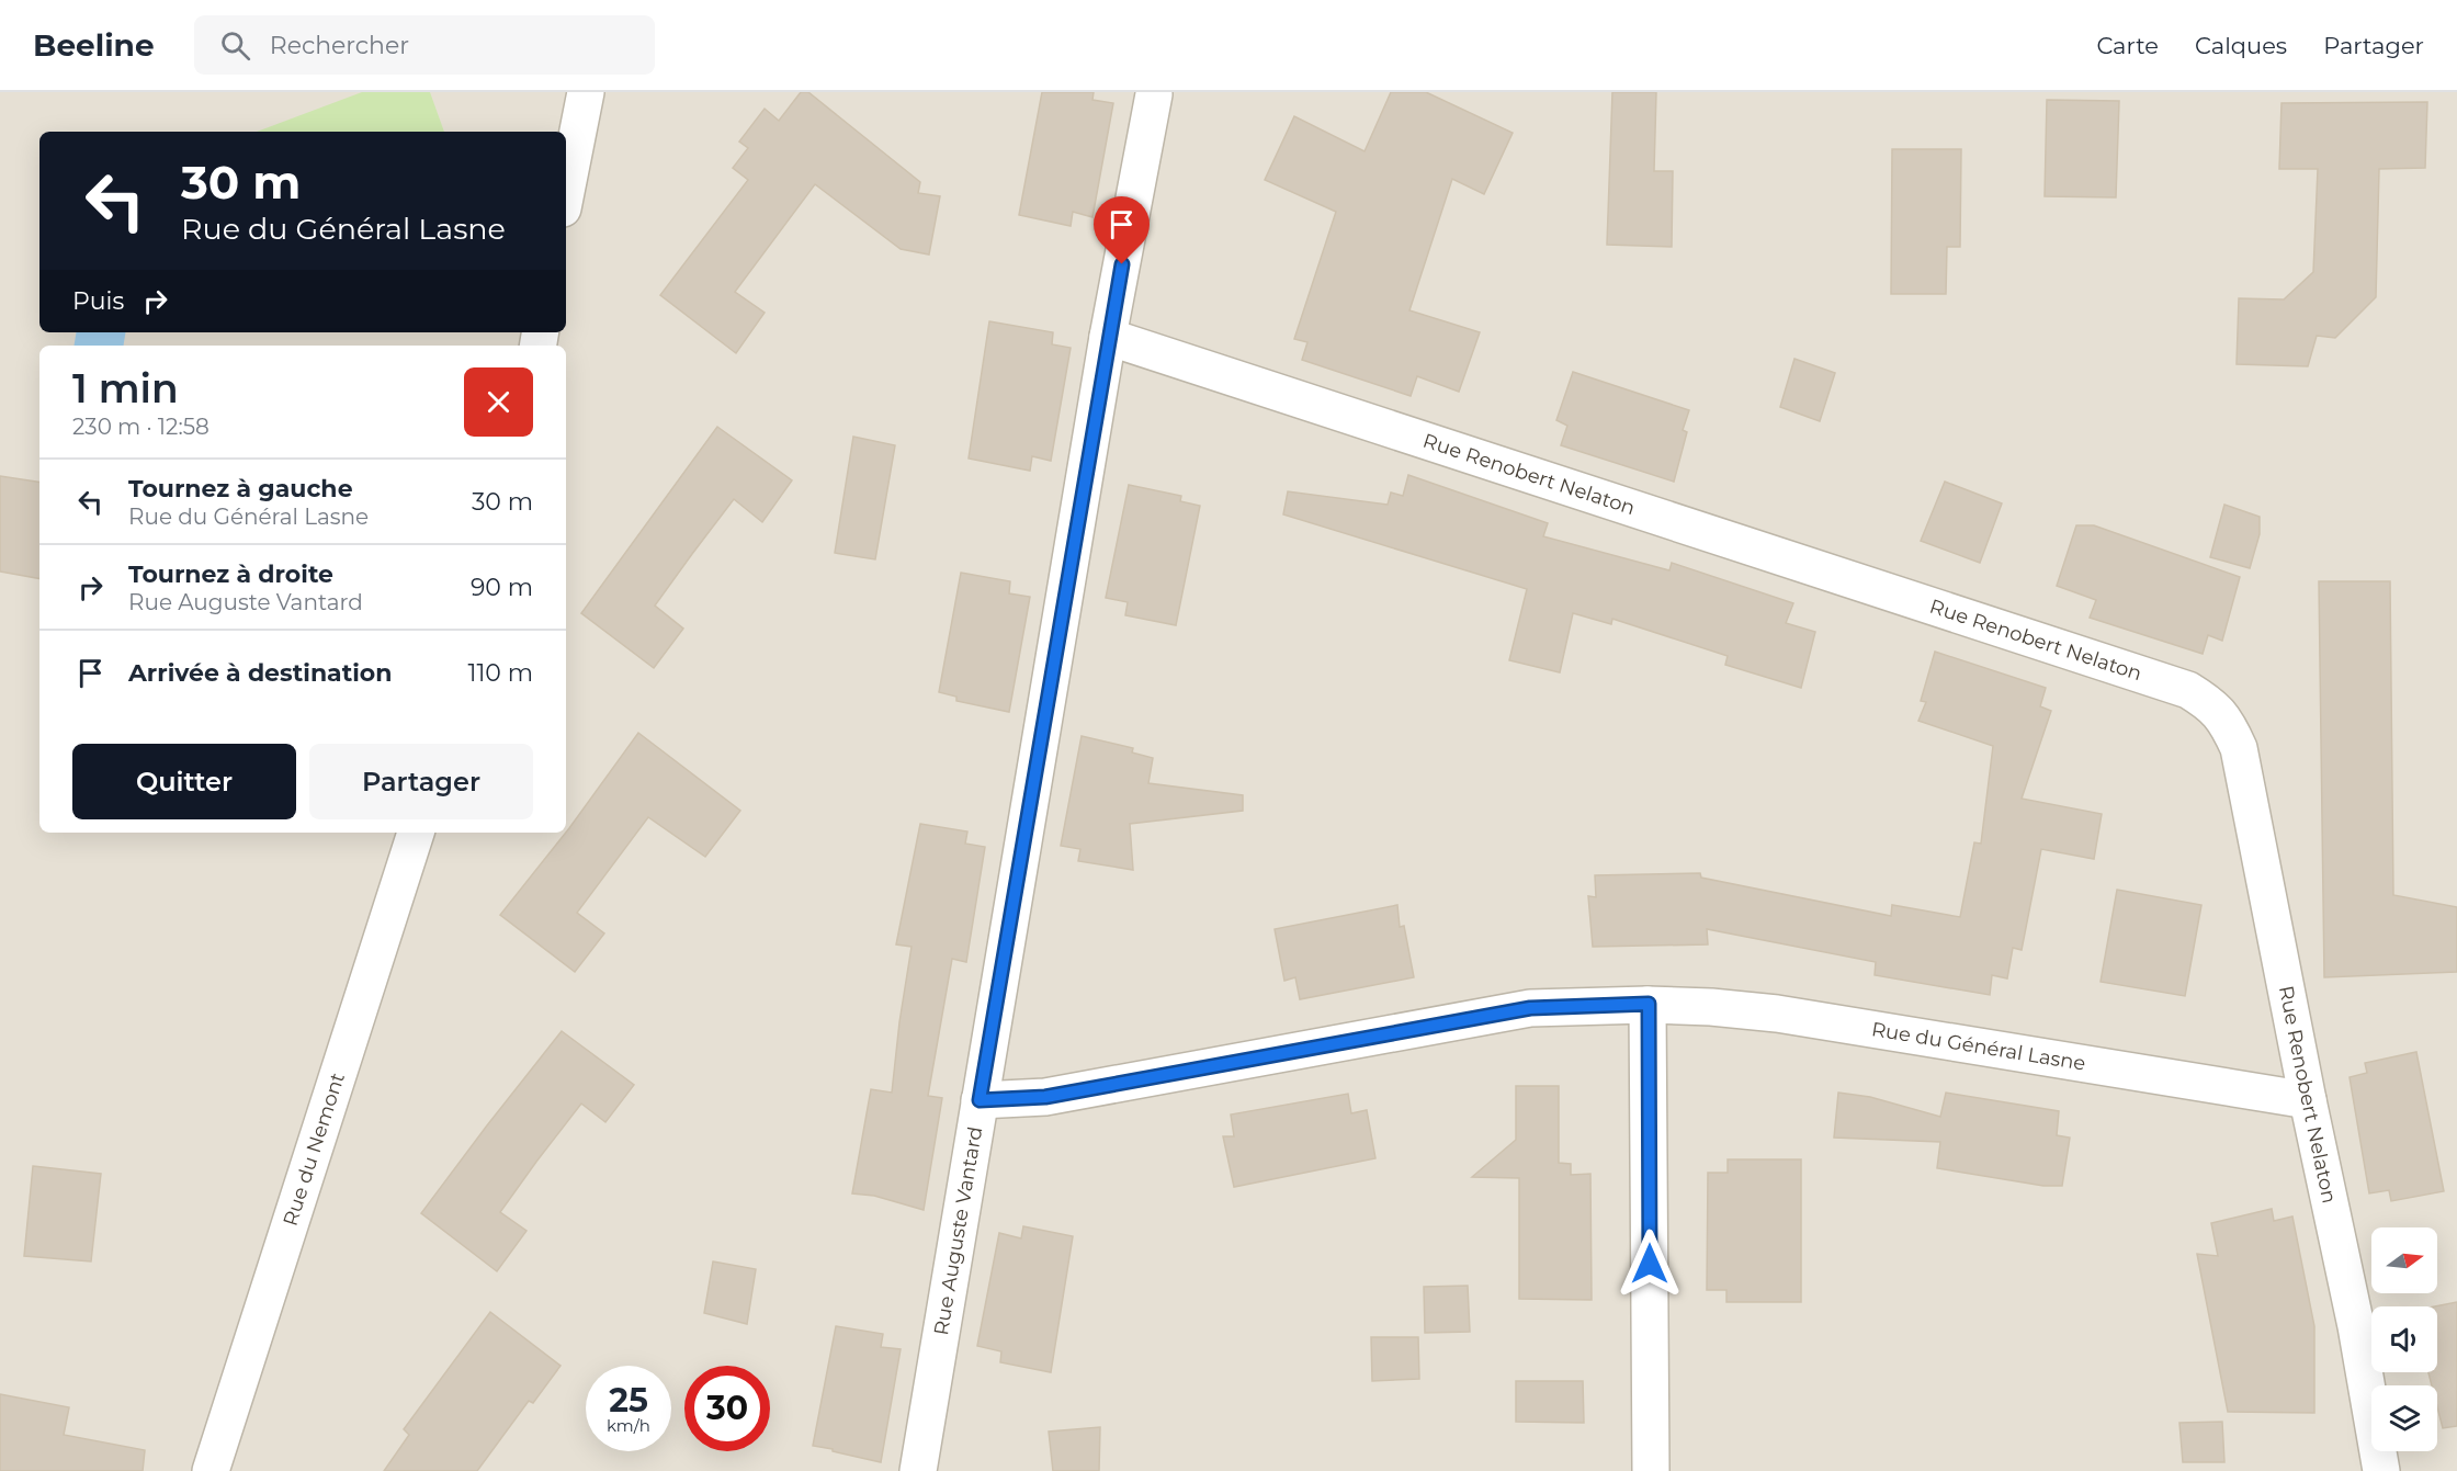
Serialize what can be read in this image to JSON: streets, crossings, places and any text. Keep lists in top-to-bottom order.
{
  "streets": {
    "street": [
      "Rue Renobert Nelaton",
      "Rue du Général Lasne",
      "Rue du Nemont",
      "Rue Auguste Vantard"
    ]
  },
  "crossings": [
    ["Rue Renobert Nelaton", "Rue du Général Lasne"],
    ["Rue Renobert Nelaton", "Rue Auguste Vantard"],
    ["Rue du Général Lasne", "Rue Auguste Vantard"]
  ],
  "north": "right",
  "page": {
    "header": "Beeline",
    "search": "Rechercher",
    "nav": ["Carte", "Calques", "Partager"],
    "turn": ["30 m", "Rue du Général Lasne"],
    "then": "Puis",
    "heading": ["1 min", "230 m · 12:58"],
    "list": [
      {
        "name": "Tournez à gauche",
        "note": "Rue du Général Lasne",
        "value": "30 m"
      },
      {
        "name": "Tournez à droite",
        "note": "Rue Auguste Vantard",
        "value": "90 m"
      },
      {
        "name": "Arrivée à destination",
        "value": "110 m"
      }
    ],
    "buttons": ["Quitter", "Partager"],
    "speed": "25 km/h",
    "limit": "30"
  }
}
